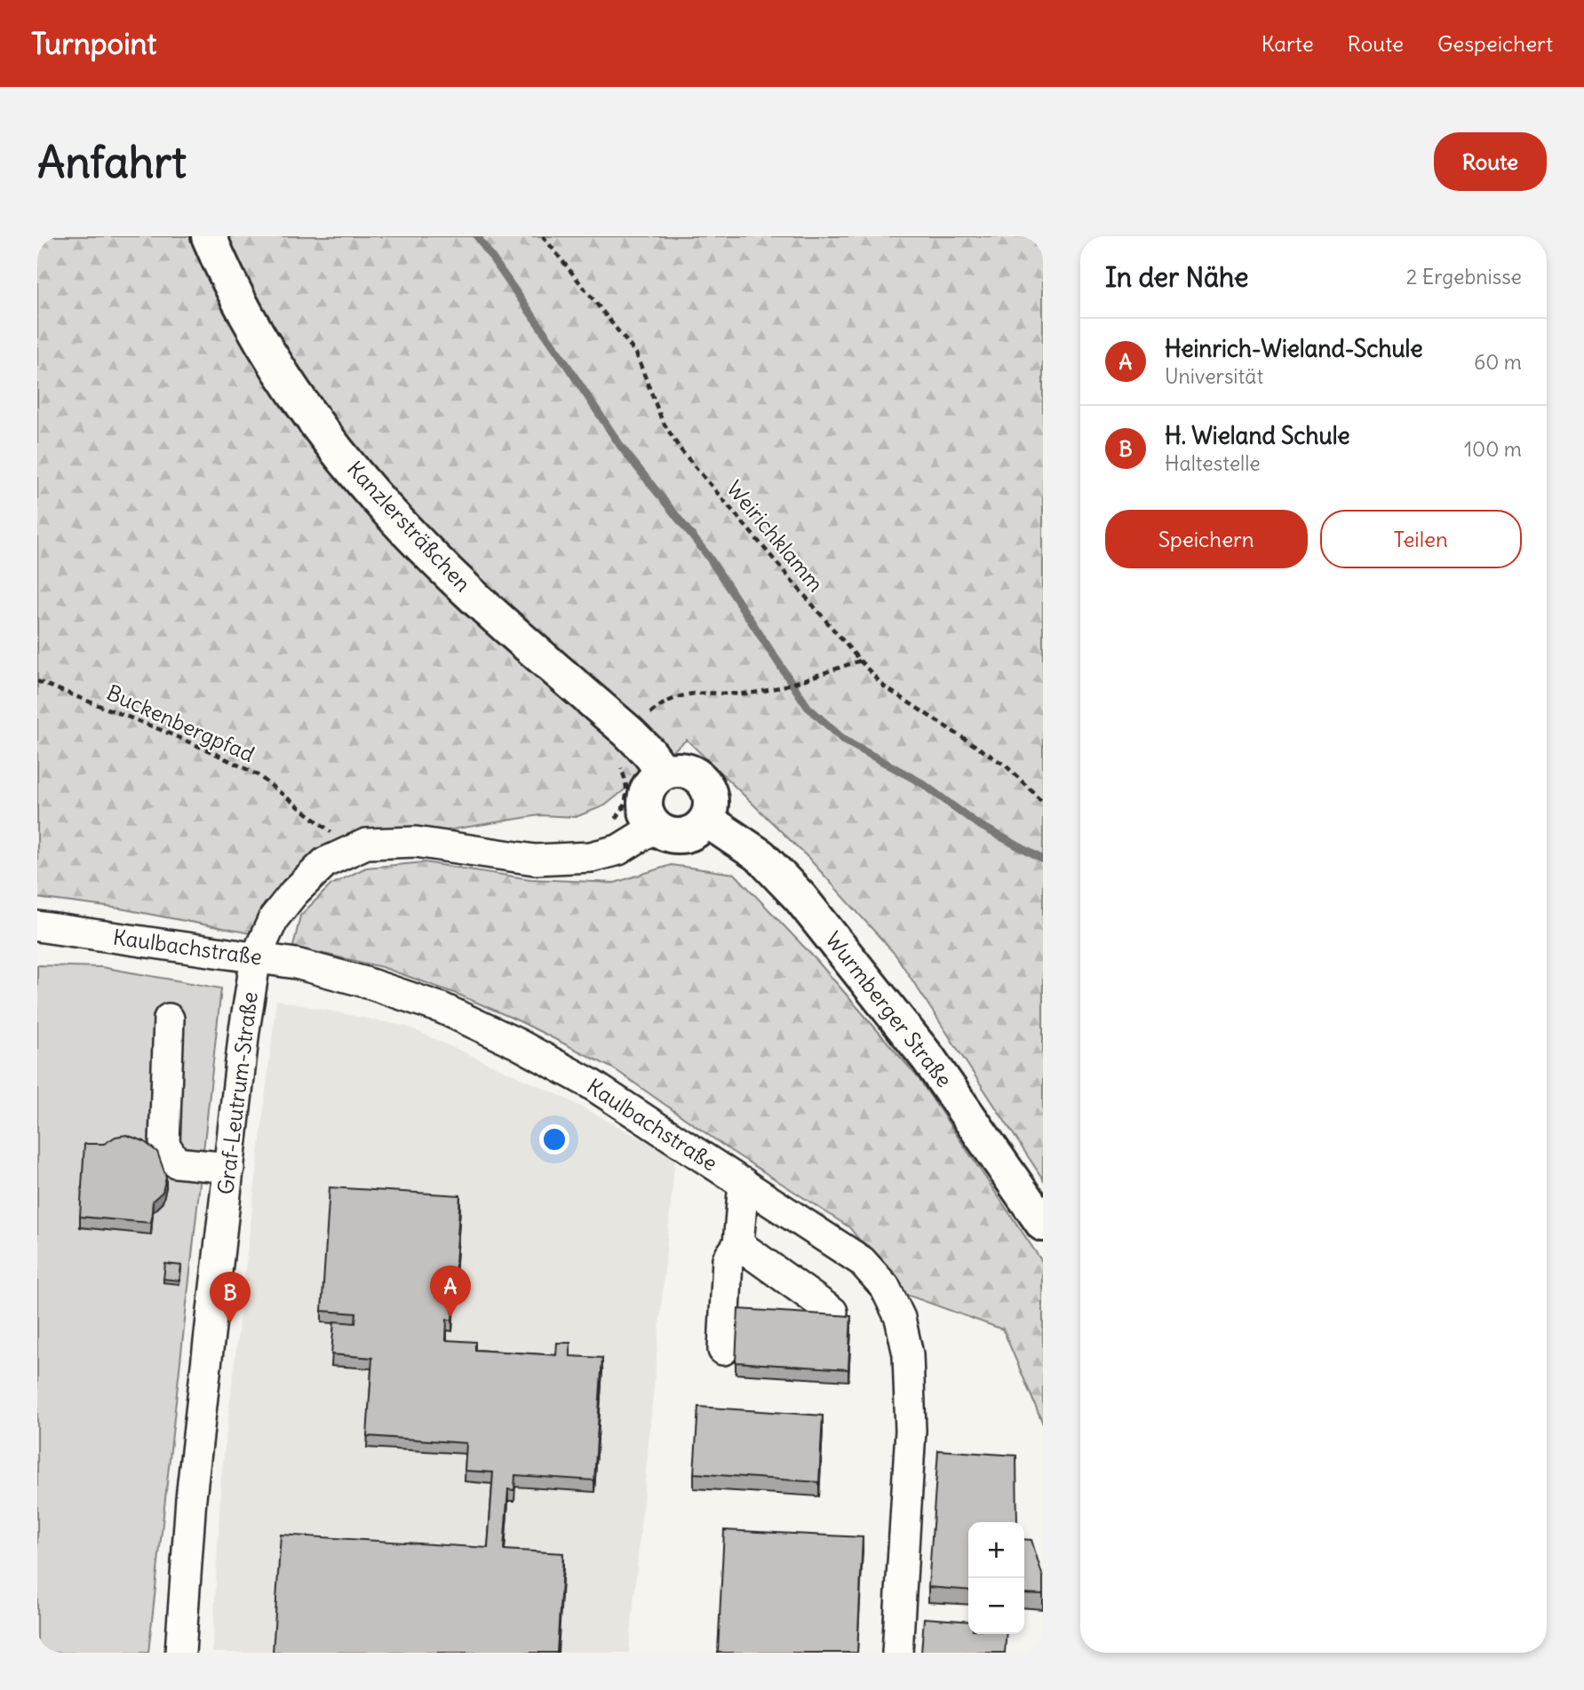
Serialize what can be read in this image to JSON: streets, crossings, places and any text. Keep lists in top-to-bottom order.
{
  "streets": {
    "main road": ["Kanzlersträßchen", "Wurmberger Straße"],
    "street": ["Kaulbachstraße", "Graf-Leutrum-Straße"],
    "path": ["Weirichklamm", "Buckenbergpfad"]
  },
  "crossings": [
    ["Kanzlersträßchen", "Wurmberger Straße"],
    ["Kanzlersträßchen", "Graf-Leutrum-Straße"],
    ["Kaulbachstraße", "Graf-Leutrum-Straße"],
    ["Wurmberger Straße", "Graf-Leutrum-Straße"]
  ],
  "page": {
    "header": "Turnpoint",
    "nav": ["Karte", "Route", "Gespeichert"],
    "buttons": [
      "Route",
      ["Speichern", "Teilen"]
    ],
    "title": "Anfahrt",
    "heading": ["In der Nähe", "2 Ergebnisse"],
    "list": [
      {
        "mark": "A",
        "name": "Heinrich-Wieland-Schule",
        "note": "Universität",
        "value": "60 m"
      },
      {
        "mark": "B",
        "name": "H. Wieland Schule",
        "note": "Haltestelle",
        "value": "100 m"
      }
    ],
    "pins": ["A", "B"],
    "map_buttons": ["+", "−"]
  }
}
